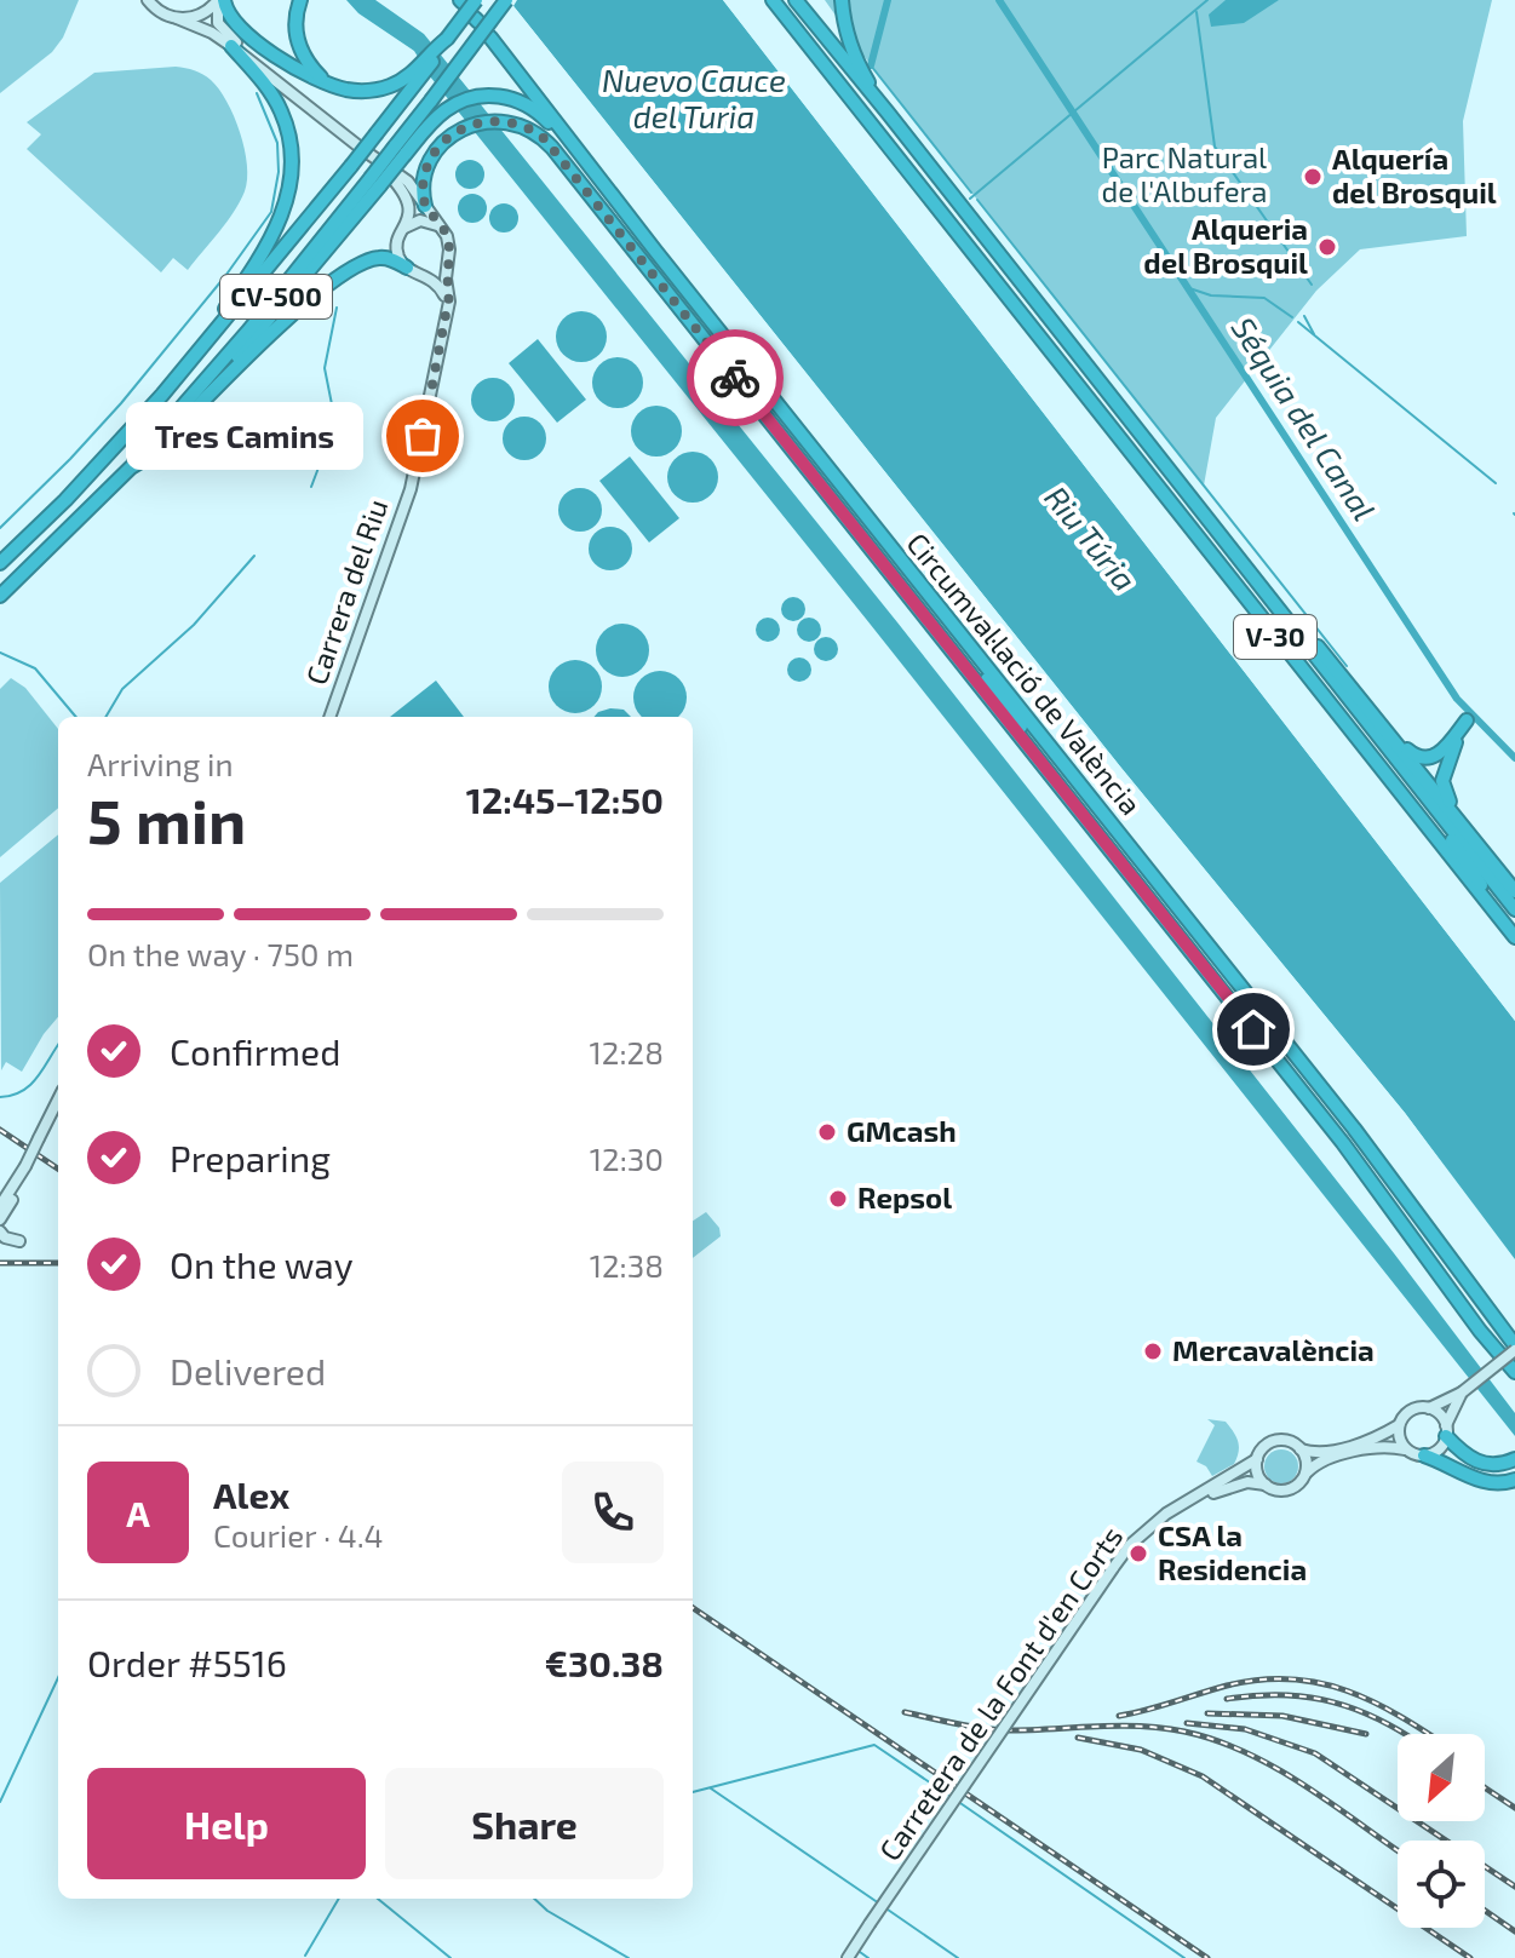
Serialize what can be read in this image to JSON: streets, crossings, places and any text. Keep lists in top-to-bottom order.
{
  "streets": {
    "highway": ["CV-500", "V-30", "Circumval·lació de València"],
    "street": ["Carrera del Riu", "Carretera de la Font d'en Corts"]
  },
  "water": ["Nuevo Cauce del Turia", "Séquia del Canal", "Riu Túria"],
  "parks": ["Parc Natural de l'Albufera"],
  "places": [
    "Alquería del Brosquil",
    "Alqueria del Brosquil",
    "Tres Camins",
    "GMcash",
    "Repsol",
    "Mercavalència",
    "CSA la Residencia"
  ],
  "north": "bottom left",
  "page": {
    "bubble": "Tres Camins",
    "heading": ["5 min", "Arriving in", "12:45–12:50"],
    "panel": [
      "Alex",
      "Courier · 4.4",
      "Order #5516",
      "€30.38"
    ],
    "bar": "On the way · 750 m",
    "list": [
      ["Confirmed", "12:28"],
      ["Preparing", "12:30"],
      ["On the way", "12:38"],
      "Delivered"
    ],
    "round": "A",
    "buttons": ["Help", "Share"]
  }
}
